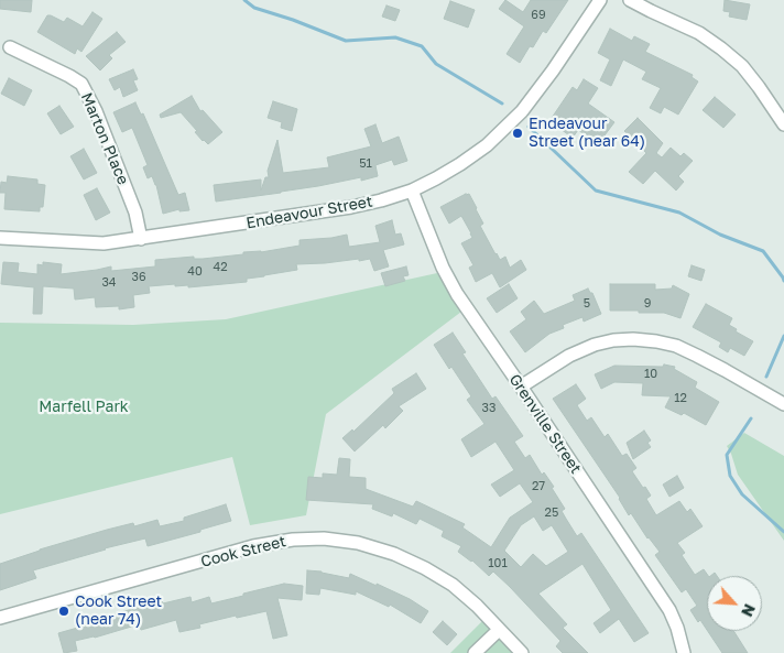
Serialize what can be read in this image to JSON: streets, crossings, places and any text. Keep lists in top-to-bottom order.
{
  "streets": {
    "street": [
      "Marton Place",
      "Endeavour Street",
      "Grenville Street",
      "Cook Street"
    ]
  },
  "crossings": [
    ["Marton Place", "Endeavour Street"],
    ["Endeavour Street", "Grenville Street"]
  ],
  "parks": ["Marfell Park"],
  "places": ["Endeavour Street (near 64)", "Cook Street (near 74)"],
  "house_numbers": [
    "69",
    "51",
    "42",
    "40",
    "36",
    "34",
    "5",
    "9",
    "10",
    "12",
    "33",
    "27",
    "25",
    "101"
  ],
  "north": "bottom right"
}
